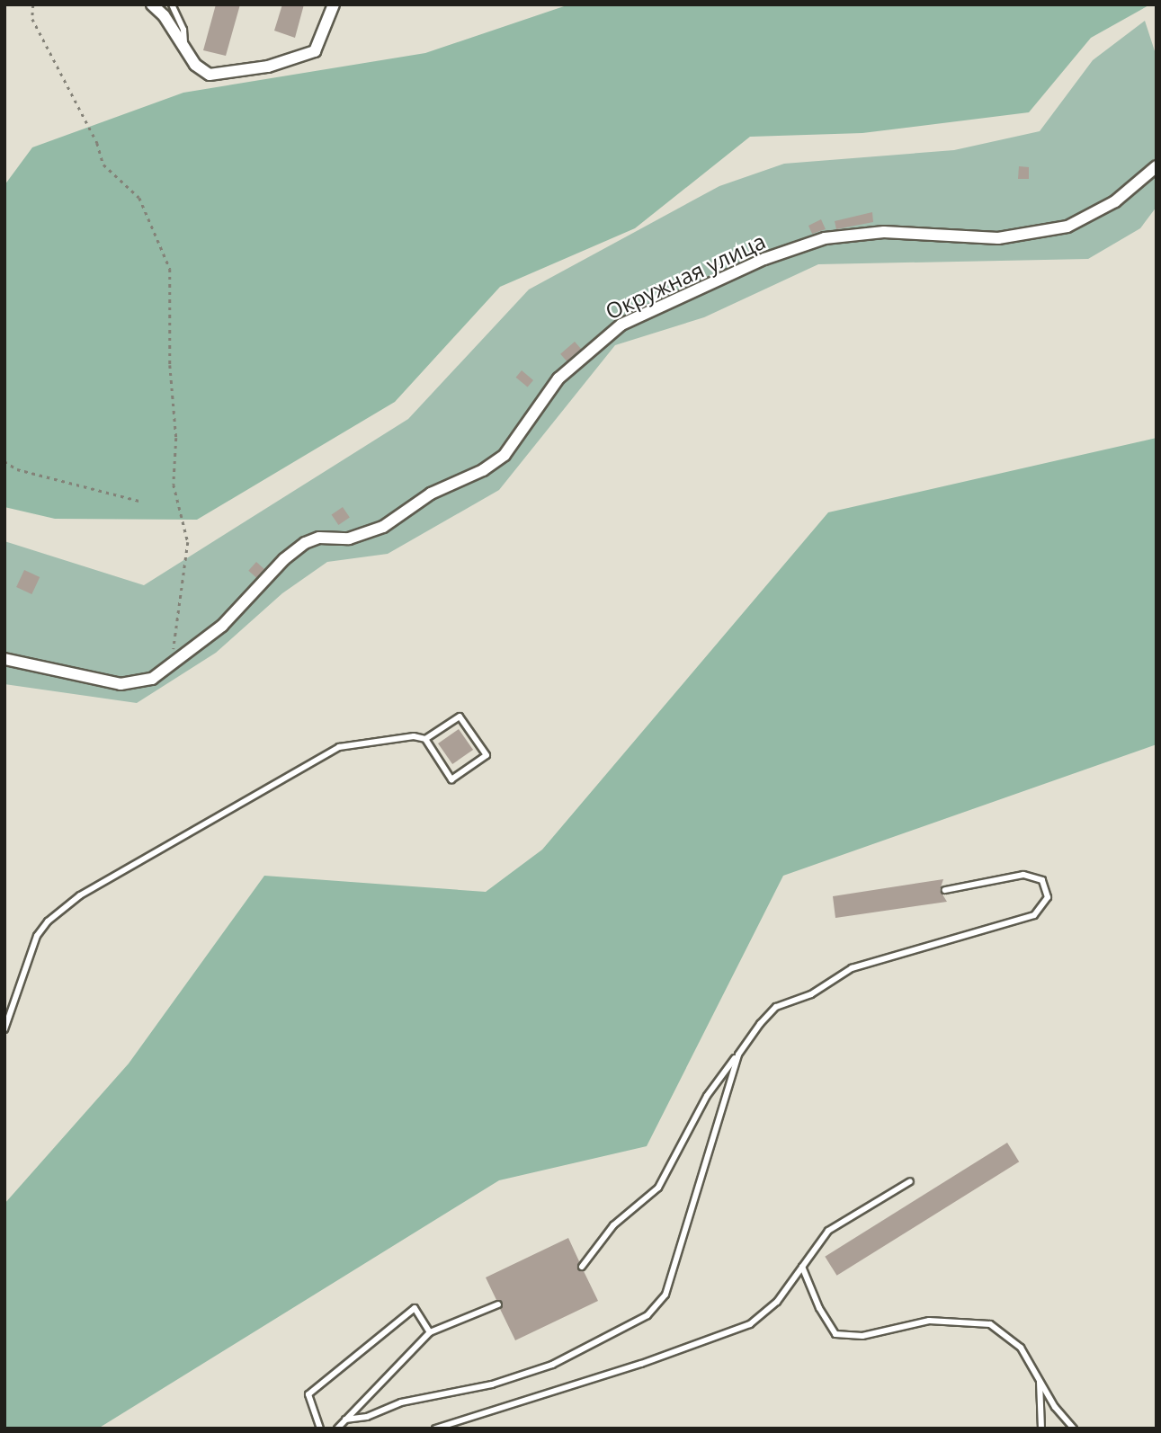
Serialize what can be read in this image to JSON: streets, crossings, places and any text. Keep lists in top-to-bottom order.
{
  "streets": {
    "street": ["Окружная улица"]
  }
}
